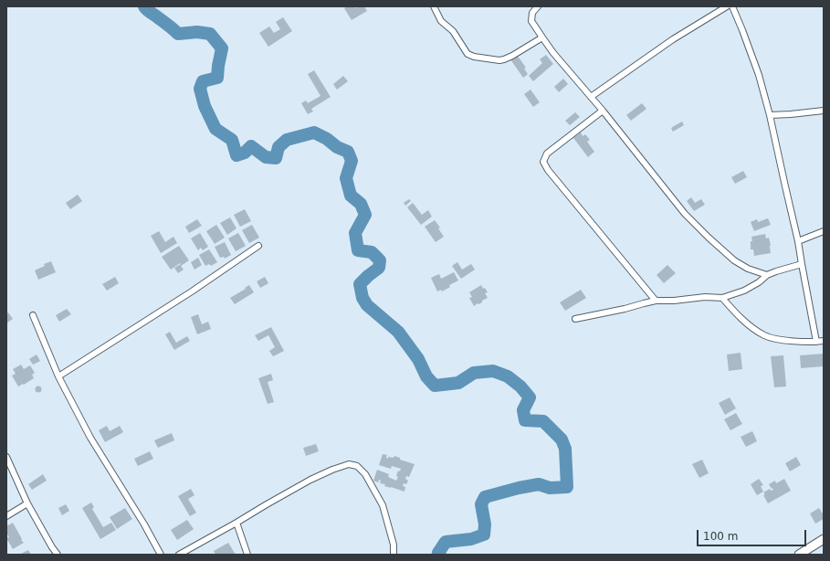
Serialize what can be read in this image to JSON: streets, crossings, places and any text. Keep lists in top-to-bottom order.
{
  "scale_bar": "100 m"
}
